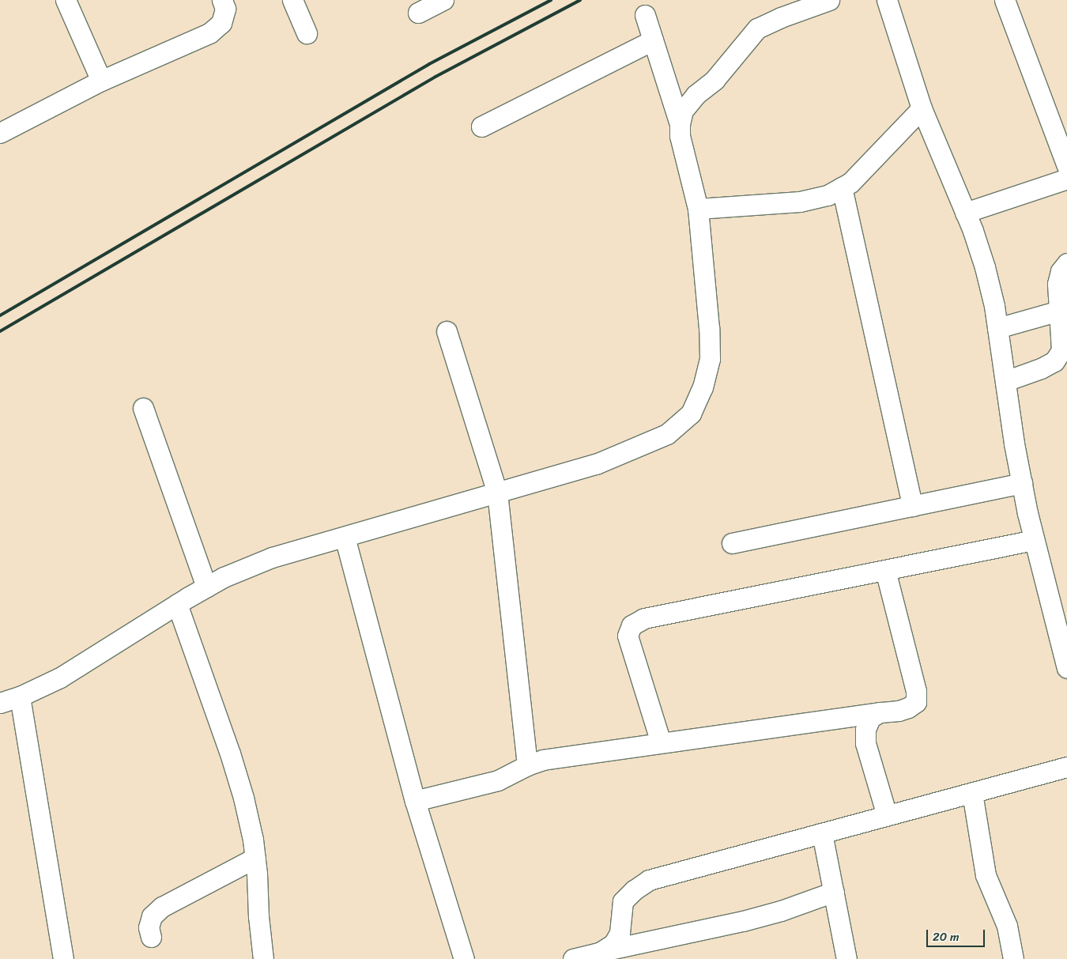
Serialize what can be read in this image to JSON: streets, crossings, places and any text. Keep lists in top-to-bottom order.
{
  "scale_bar": "20 m"
}
